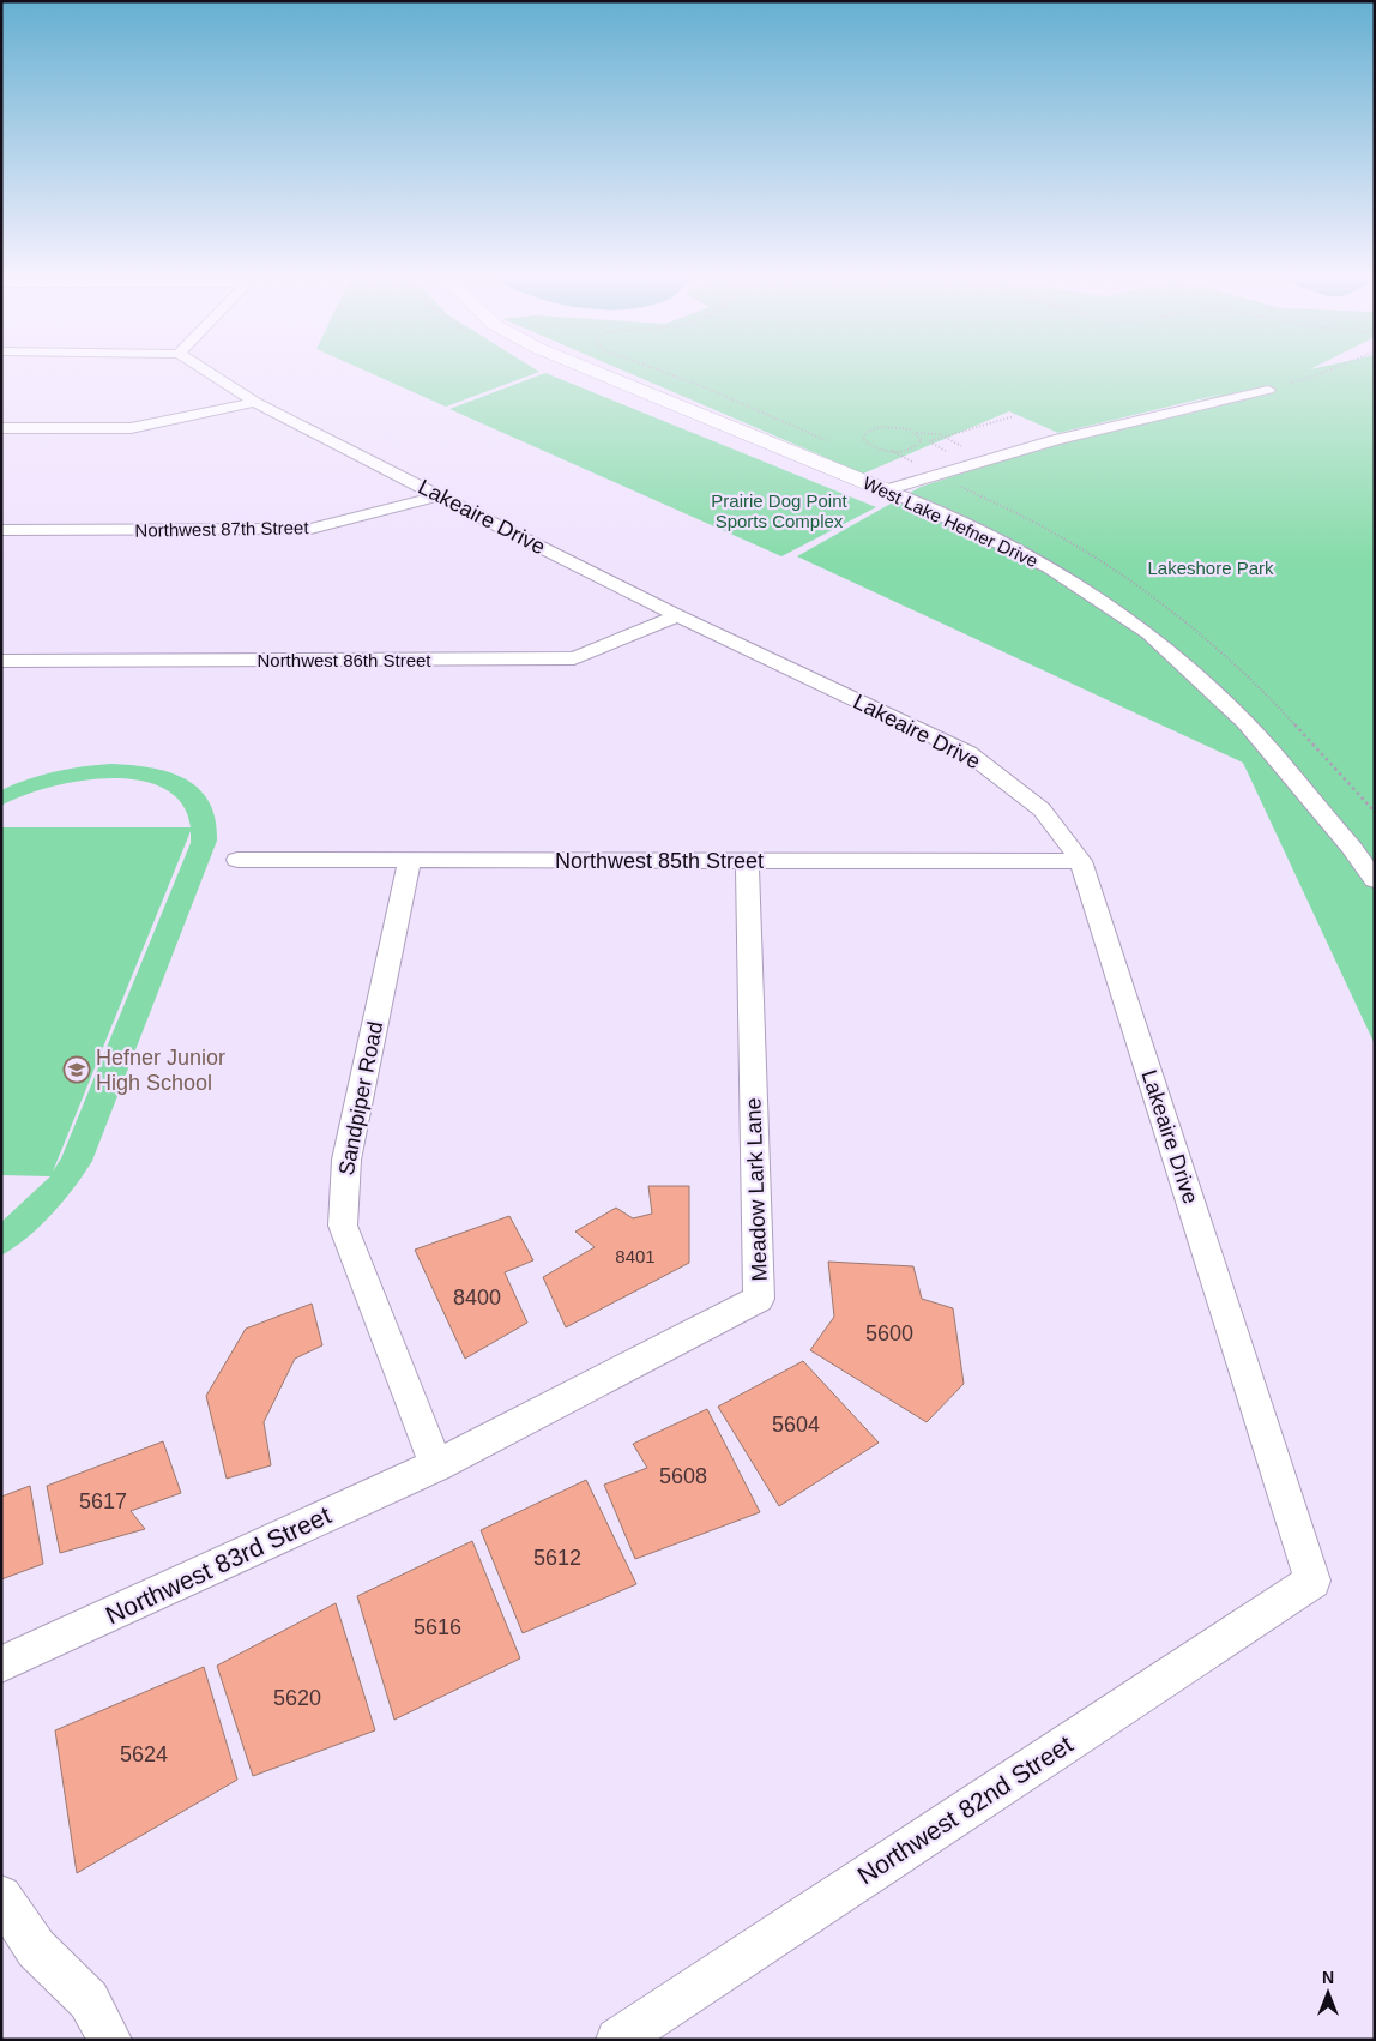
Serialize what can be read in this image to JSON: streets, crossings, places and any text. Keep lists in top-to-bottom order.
{
  "streets": {
    "street": [
      "Lakeaire Drive",
      "West Lake Hefner Drive",
      "Northwest 87th Street",
      "Northwest 86th Street",
      "Northwest 85th Street",
      "Sandpiper Road",
      "Meadow Lark Lane",
      "Northwest 83rd Street",
      "Northwest 82nd Street"
    ]
  },
  "crossings": [
    ["Lakeaire Drive", "Northwest 87th Street"],
    ["Lakeaire Drive", "Northwest 86th Street"],
    ["Lakeaire Drive", "Northwest 85th Street"],
    ["Lakeaire Drive", "Northwest 82nd Street"],
    ["Northwest 85th Street", "Sandpiper Road"],
    ["Northwest 85th Street", "Meadow Lark Lane"],
    ["Sandpiper Road", "Meadow Lark Lane"],
    ["Sandpiper Road", "Northwest 83rd Street"],
    ["Meadow Lark Lane", "Northwest 83rd Street"]
  ],
  "parks": ["Prairie Dog Point Sports Complex", "Lakeshore Park"],
  "places": {
    "school or university": ["Hefner Junior High School"]
  },
  "house_numbers": [
    "8401",
    "8400",
    "5600",
    "5604",
    "5608",
    "5617",
    "5612",
    "5616",
    "5620",
    "5624"
  ],
  "north": "top"
}
